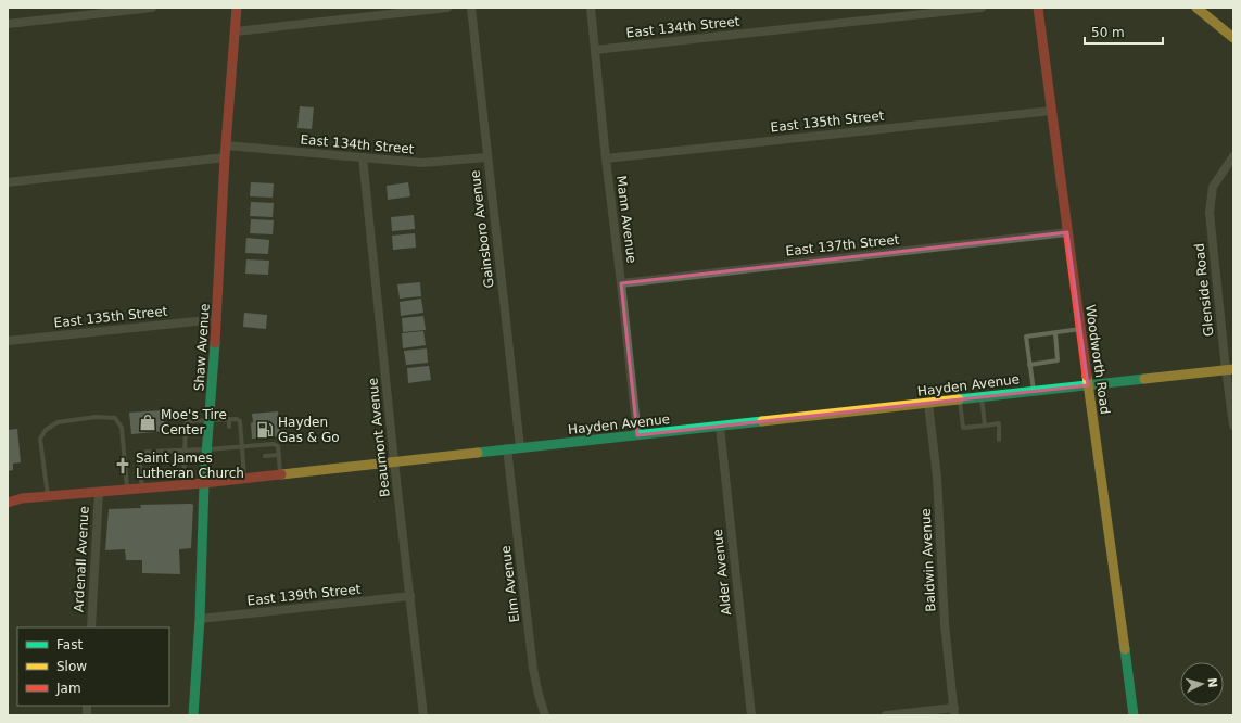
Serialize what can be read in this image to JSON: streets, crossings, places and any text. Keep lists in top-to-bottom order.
{
  "streets": {
    "street": [
      "East 134th Street",
      "East 135th Street",
      "Mann Avenue",
      "Gainsboro Avenue",
      "East 137th Street",
      "Glenside Road",
      "Shaw Avenue",
      "Woodworth Road",
      "Hayden Avenue",
      "Beaumont Avenue",
      "Ardenall Avenue",
      "Baldwin Avenue",
      "Alder Avenue",
      "Elm Avenue",
      "East 139th Street"
    ]
  },
  "crossings": [
    ["East 134th Street", "Mann Avenue"],
    ["East 134th Street", "Gainsboro Avenue"],
    ["East 134th Street", "Shaw Avenue"],
    ["East 134th Street", "Beaumont Avenue"],
    ["East 135th Street", "Mann Avenue"],
    ["East 135th Street", "Shaw Avenue"],
    ["East 135th Street", "Woodworth Road"],
    ["Mann Avenue", "East 137th Street"],
    ["Mann Avenue", "Hayden Avenue"],
    ["Gainsboro Avenue", "Hayden Avenue"],
    ["East 137th Street", "Woodworth Road"],
    ["Glenside Road", "Hayden Avenue"],
    ["Shaw Avenue", "Hayden Avenue"],
    ["Shaw Avenue", "East 139th Street"],
    ["Woodworth Road", "Hayden Avenue"],
    ["Hayden Avenue", "Beaumont Avenue"],
    ["Hayden Avenue", "Ardenall Avenue"],
    ["Hayden Avenue", "Baldwin Avenue"],
    ["Hayden Avenue", "Alder Avenue"],
    ["Hayden Avenue", "Elm Avenue"],
    ["Beaumont Avenue", "East 139th Street"]
  ],
  "places": {
    "shop": ["Moe's Tire Center"],
    "fuel station": ["Hayden Gas & Go"],
    "church": ["Saint James Lutheran Church"]
  },
  "legend": ["Fast", "Slow", "Jam"],
  "scale_bar": "50 m",
  "north": "right"
}
